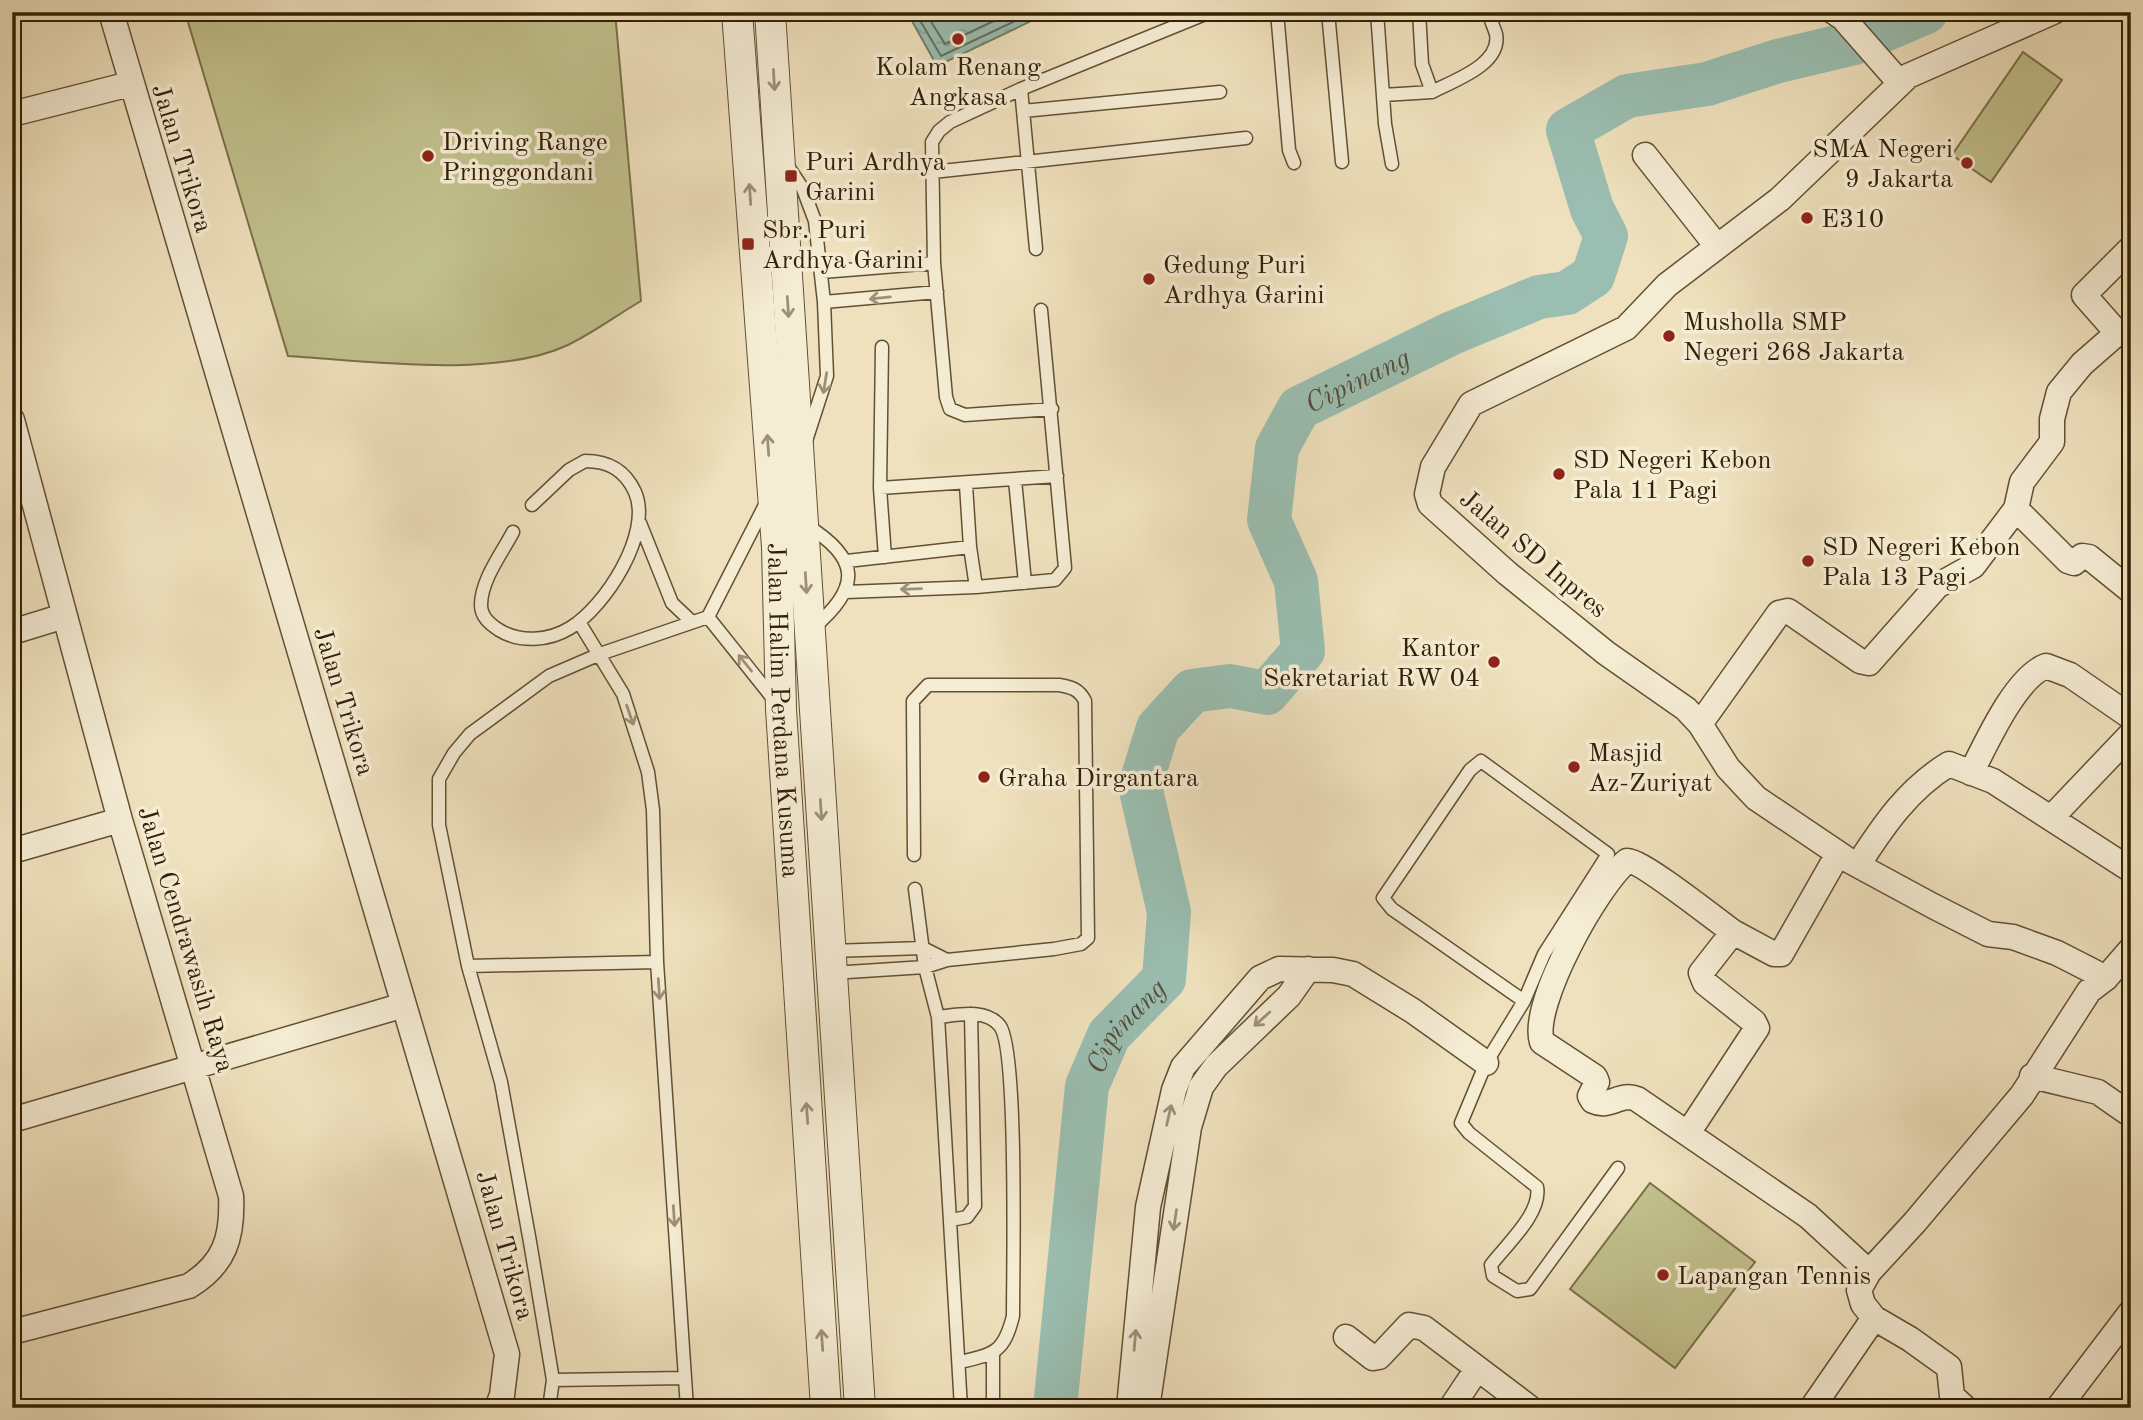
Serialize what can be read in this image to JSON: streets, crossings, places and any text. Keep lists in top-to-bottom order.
{
  "streets": {
    "street": [
      "Jalan Trikora",
      "Jalan SD Inpres",
      "Jalan Halim Perdana Kusuma",
      "Jalan Cendrawasih Raya"
    ]
  },
  "water": ["Cipinang"],
  "places": {
    "other": [
      "Kolam Renang Angkasa",
      "Driving Range Pringgondani",
      "SMA Negeri 9 Jakarta",
      "E310",
      "Gedung Puri Ardhya Garini",
      "Musholla SMP Negeri 268 Jakarta",
      "SD Negeri Kebon Pala 11 Pagi",
      "SD Negeri Kebon Pala 13 Pagi",
      "Kantor Sekretariat RW 04",
      "Masjid Az-Zuriyat",
      "Graha Dirgantara",
      "Lapangan Tennis"
    ],
    "transit": ["Puri Ardhya Garini", "Sbr. Puri Ardhya Garini"]
  }
}
